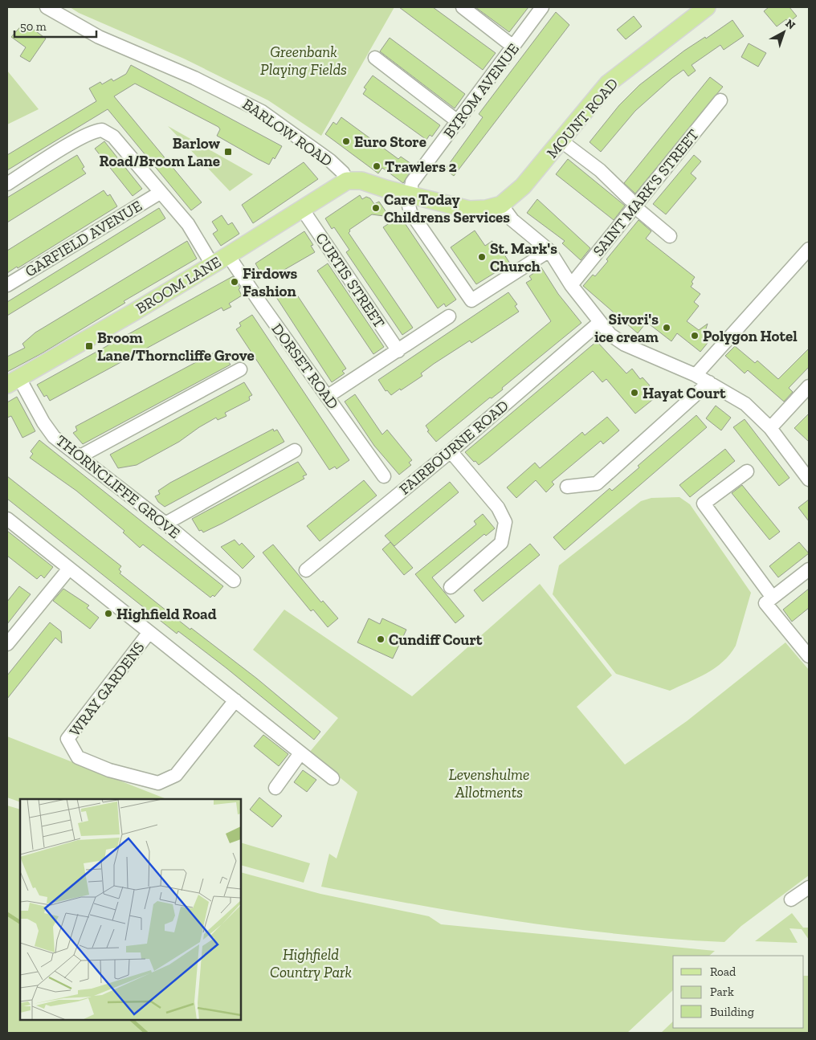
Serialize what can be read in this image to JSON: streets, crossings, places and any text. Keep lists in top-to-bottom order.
{
  "streets": {
    "main road": ["MOUNT ROAD", "BROOM LANE"],
    "street": [
      "BYROM AVENUE",
      "BARLOW ROAD",
      "SAINT MARK'S STREET",
      "GARFIELD AVENUE",
      "CURTIS STREET",
      "DORSET ROAD",
      "FAIRBOURNE ROAD",
      "THORNCLIFFE GROVE",
      "WRAY GARDENS"
    ]
  },
  "crossings": [
    ["BARLOW ROAD", "BROOM LANE"],
    ["CURTIS STREET", "BROOM LANE"],
    ["BROOM LANE", "DORSET ROAD"],
    ["BROOM LANE", "THORNCLIFFE GROVE"]
  ],
  "parks": ["Greenbank Playing Fields", "Levenshulme Allotments", "Highfield Country Park"],
  "places": {
    "other": [
      "Euro Store",
      "Trawlers 2",
      "Care Today Childrens Services",
      "St. Mark's Church",
      "Firdows Fashion",
      "Sivori's ice cream",
      "Polygon Hotel",
      "Hayat Court",
      "Highfield Road",
      "Cundiff Court"
    ],
    "transit": ["Barlow Road/Broom Lane", "Broom Lane/Thorncliffe Grove"]
  },
  "legend": ["Road", "Park", "Building"],
  "scale_bar": "50 m",
  "north": "top right"
}
